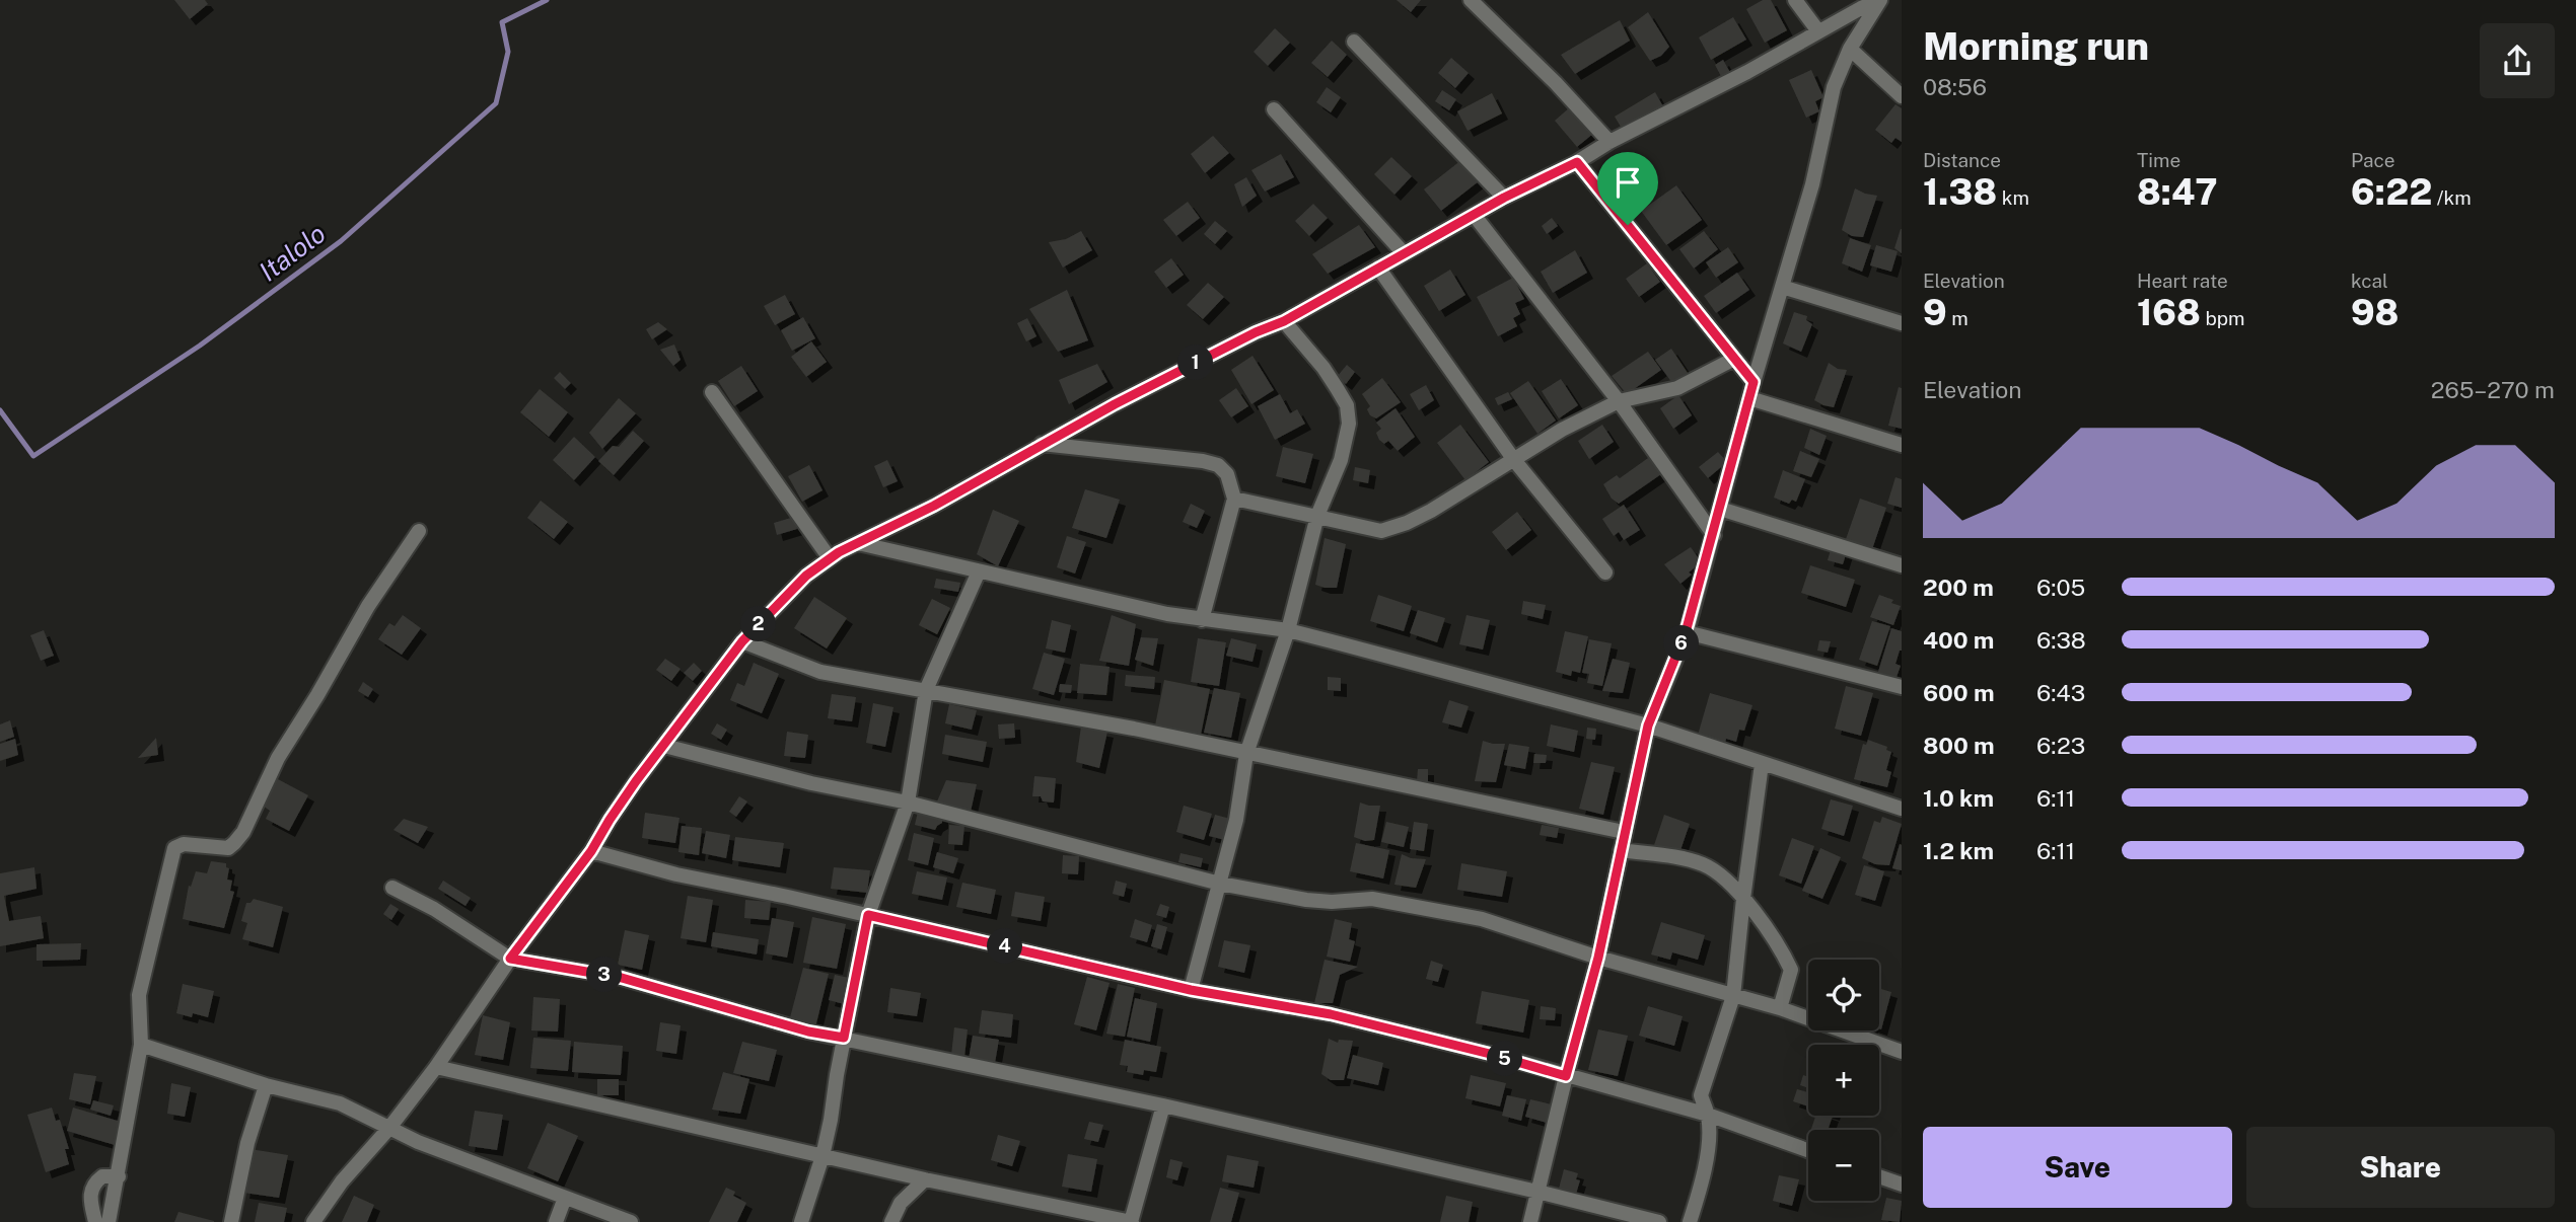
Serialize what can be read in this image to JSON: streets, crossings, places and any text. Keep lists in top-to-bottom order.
{
  "water": ["Italolo"],
  "page": {
    "heading": ["Morning run", "08:56"],
    "stats": [
      ["Distance", "1.38 km"],
      ["Time", "8:47"],
      ["Pace", "6:22 /km"],
      ["Elevation", "9 m"],
      ["Heart rate", "168 bpm"],
      ["kcal", "98"]
    ],
    "pins": [
      "1",
      "2",
      "6",
      "4",
      "3",
      "5"
    ],
    "chart": ["Elevation", "265–270 m"],
    "list": [
      {
        "name": "200 m",
        "note": "6:05"
      },
      {
        "name": "400 m",
        "note": "6:38"
      },
      {
        "name": "600 m",
        "note": "6:43"
      },
      {
        "name": "800 m",
        "note": "6:23"
      },
      {
        "name": "1.0 km",
        "note": "6:11"
      },
      {
        "name": "1.2 km",
        "note": "6:11"
      }
    ],
    "map_buttons": ["+", "−"],
    "buttons": ["Save", "Share"]
  }
}
